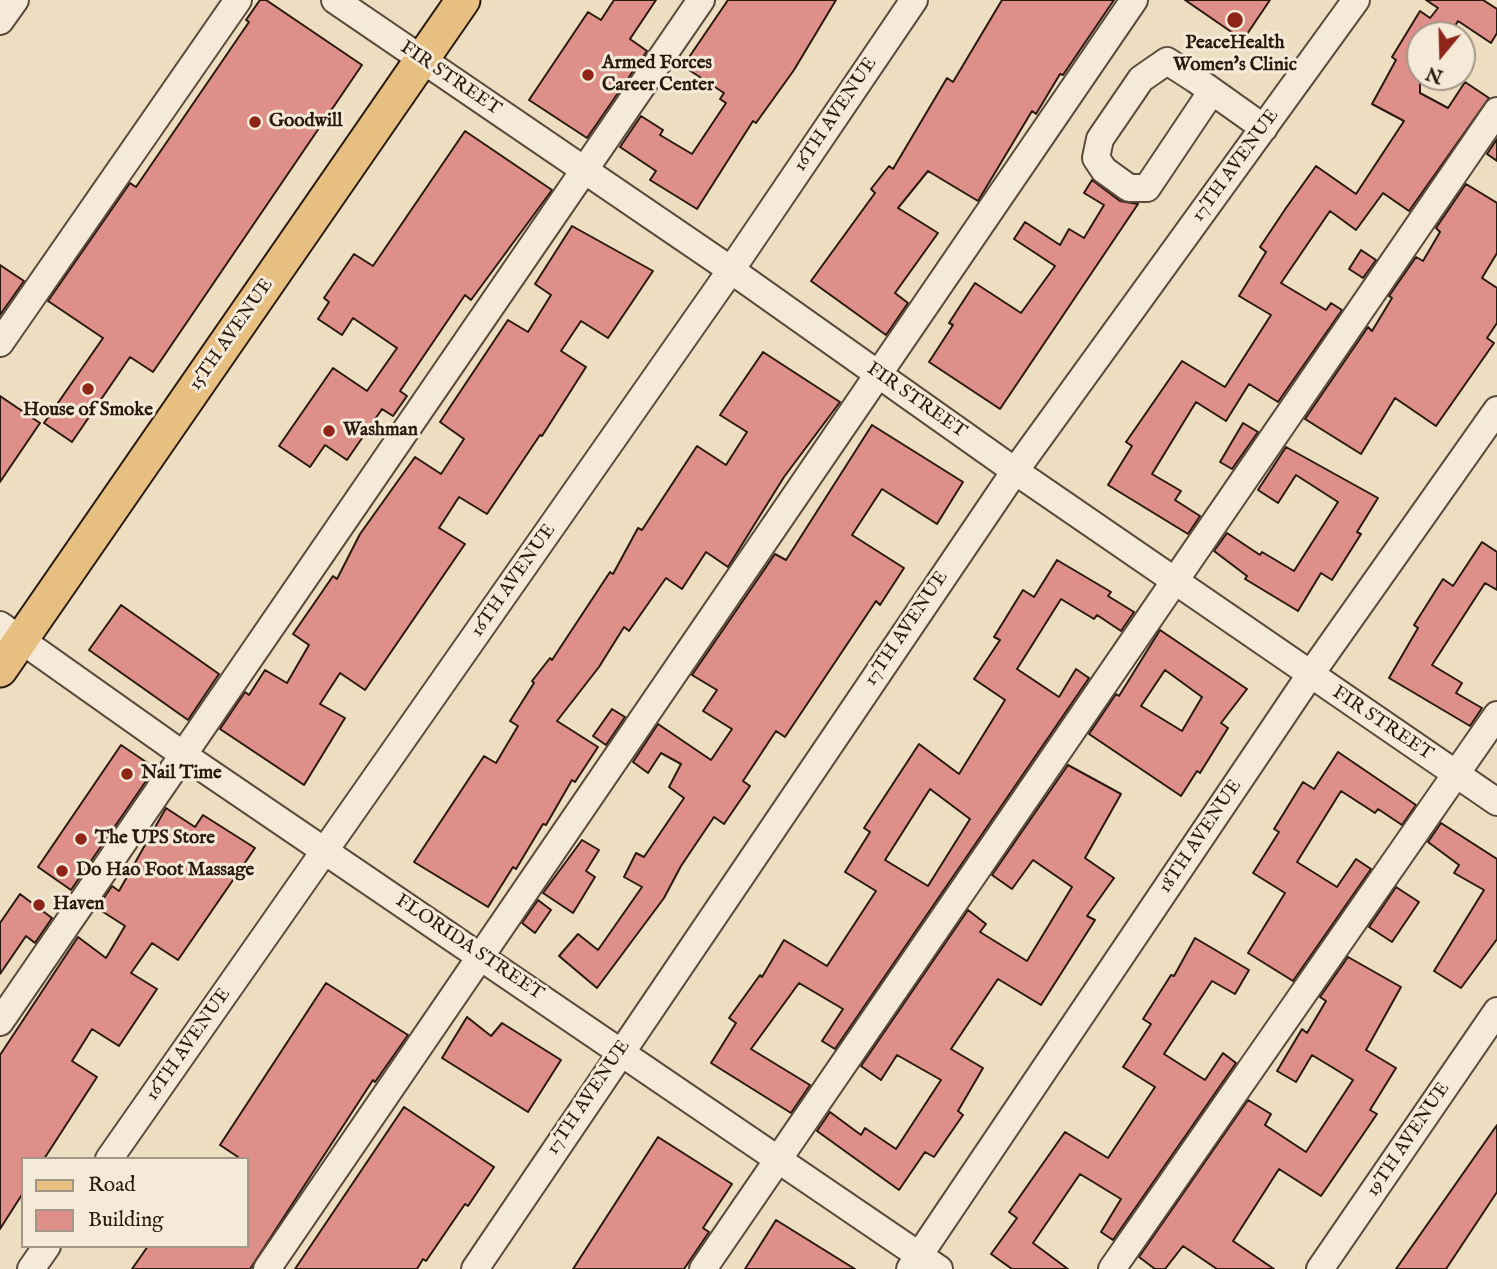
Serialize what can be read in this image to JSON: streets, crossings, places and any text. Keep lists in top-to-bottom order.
{
  "streets": {
    "main road": ["15TH AVENUE"],
    "street": [
      "FIR STREET",
      "16TH AVENUE",
      "17TH AVENUE",
      "18TH AVENUE",
      "FLORIDA STREET",
      "19TH AVENUE"
    ]
  },
  "crossings": [
    ["FIR STREET", "16TH AVENUE"],
    ["FIR STREET", "17TH AVENUE"],
    ["FIR STREET", "15TH AVENUE"],
    ["FIR STREET", "18TH AVENUE"],
    ["16TH AVENUE", "FLORIDA STREET"],
    ["17TH AVENUE", "FLORIDA STREET"],
    ["15TH AVENUE", "FLORIDA STREET"],
    ["18TH AVENUE", "FLORIDA STREET"]
  ],
  "places": [
    "PeaceHealth Women's Clinic",
    "Armed Forces Career Center",
    "Goodwill",
    "House of Smoke",
    "Washman",
    "Nail Time",
    "The UPS Store",
    "Do Hao Foot Massage",
    "Haven"
  ],
  "legend": ["Road", "Building"],
  "north": "bottom"
}
